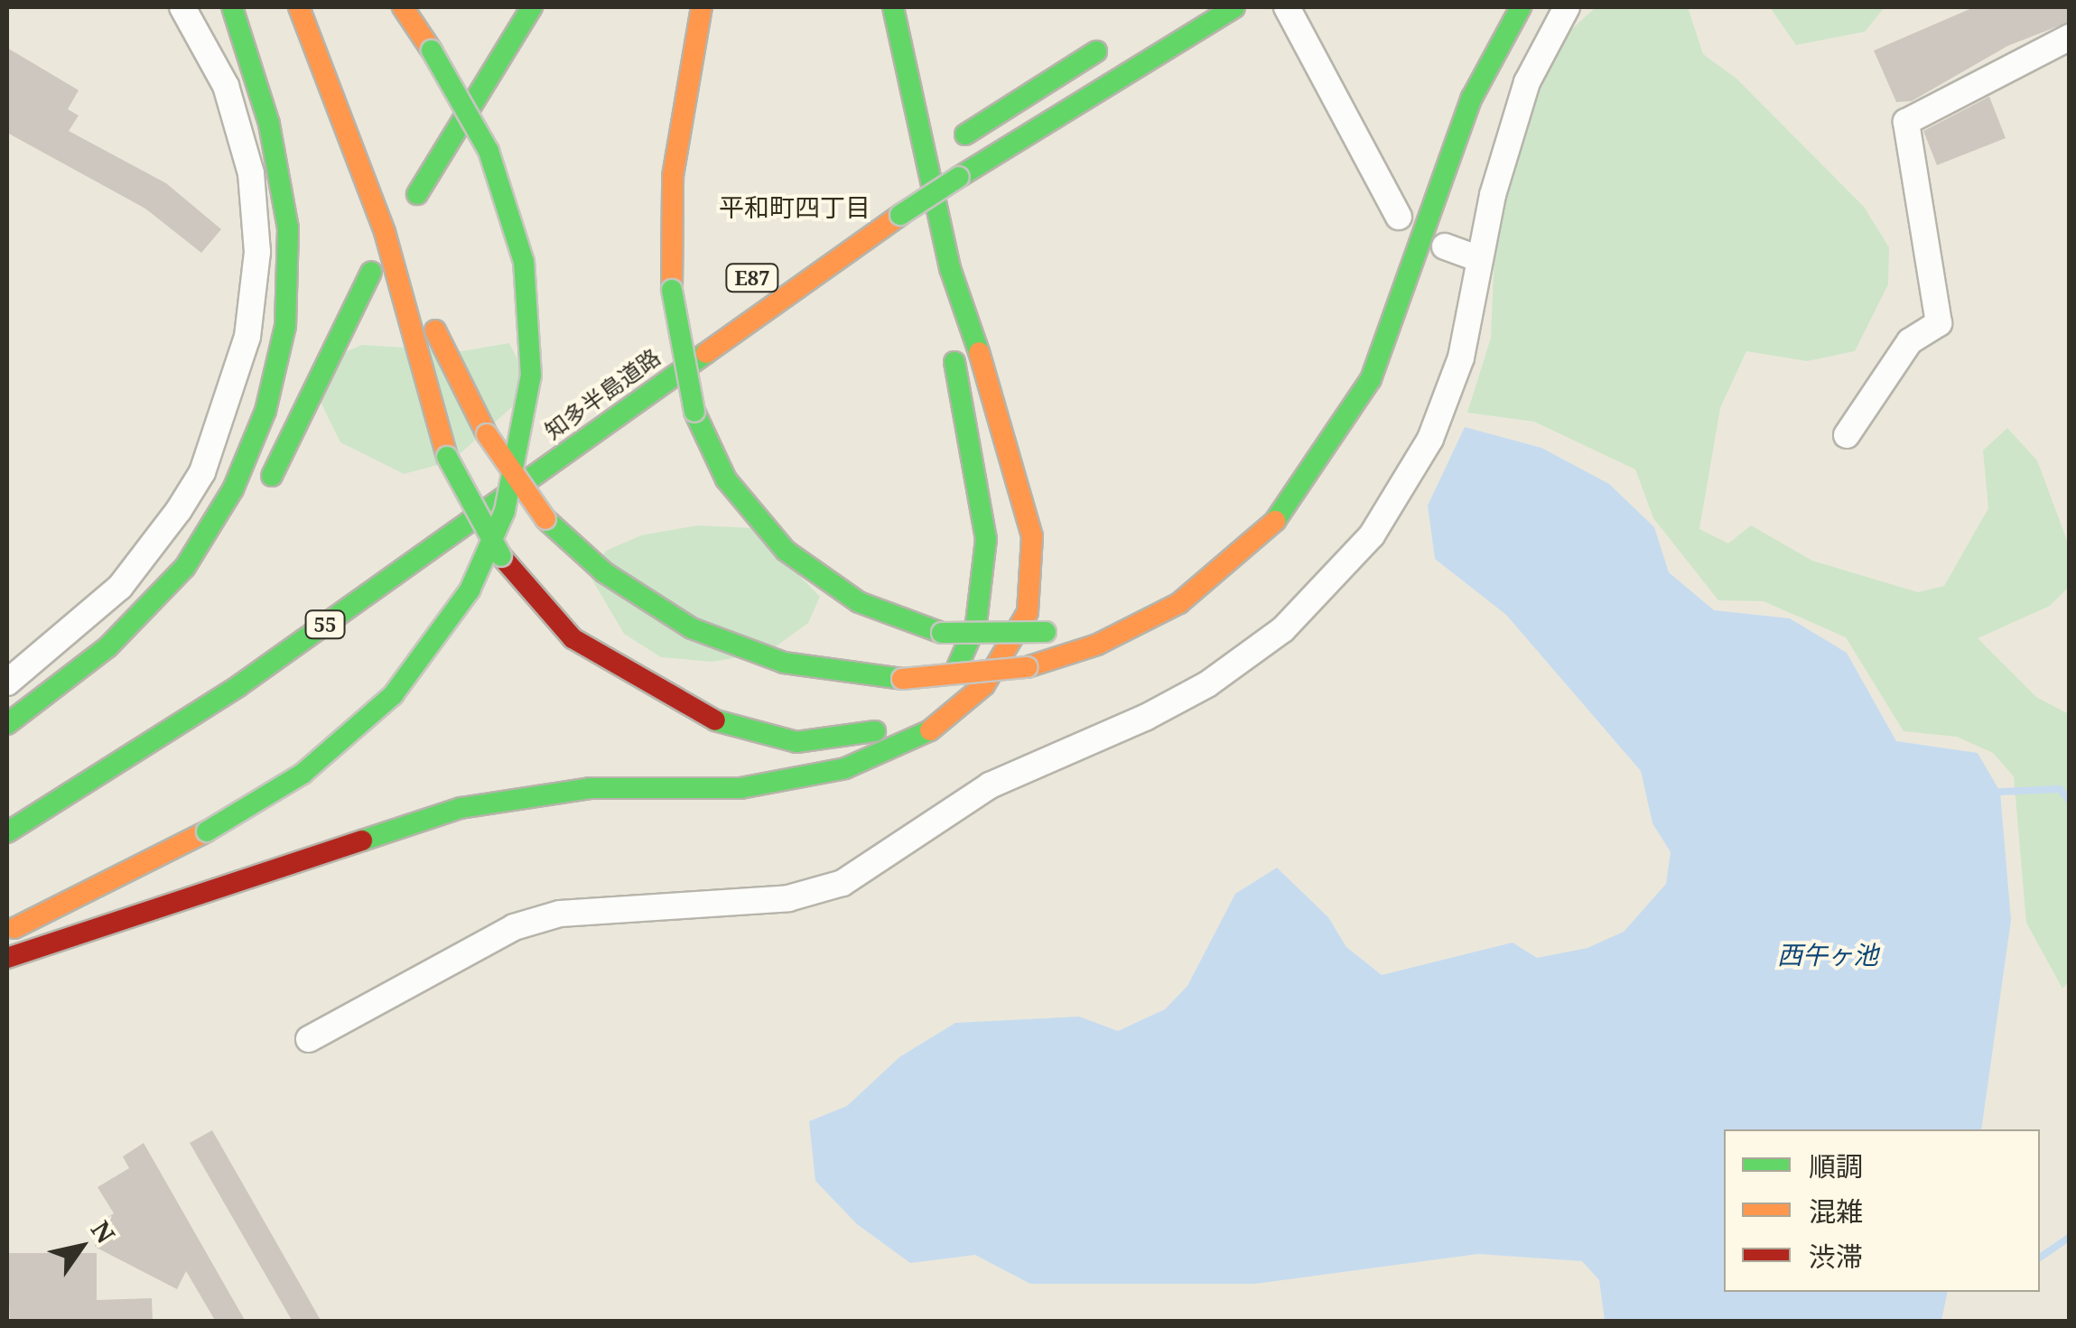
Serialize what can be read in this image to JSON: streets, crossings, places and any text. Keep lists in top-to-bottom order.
{
  "streets": {
    "highway": ["E87", "知多半島道路", "55"]
  },
  "districts": ["平和町四丁目"],
  "water": ["西午ヶ池"],
  "legend": ["順調", "混雑", "渋滞"],
  "north": "top right"
}
